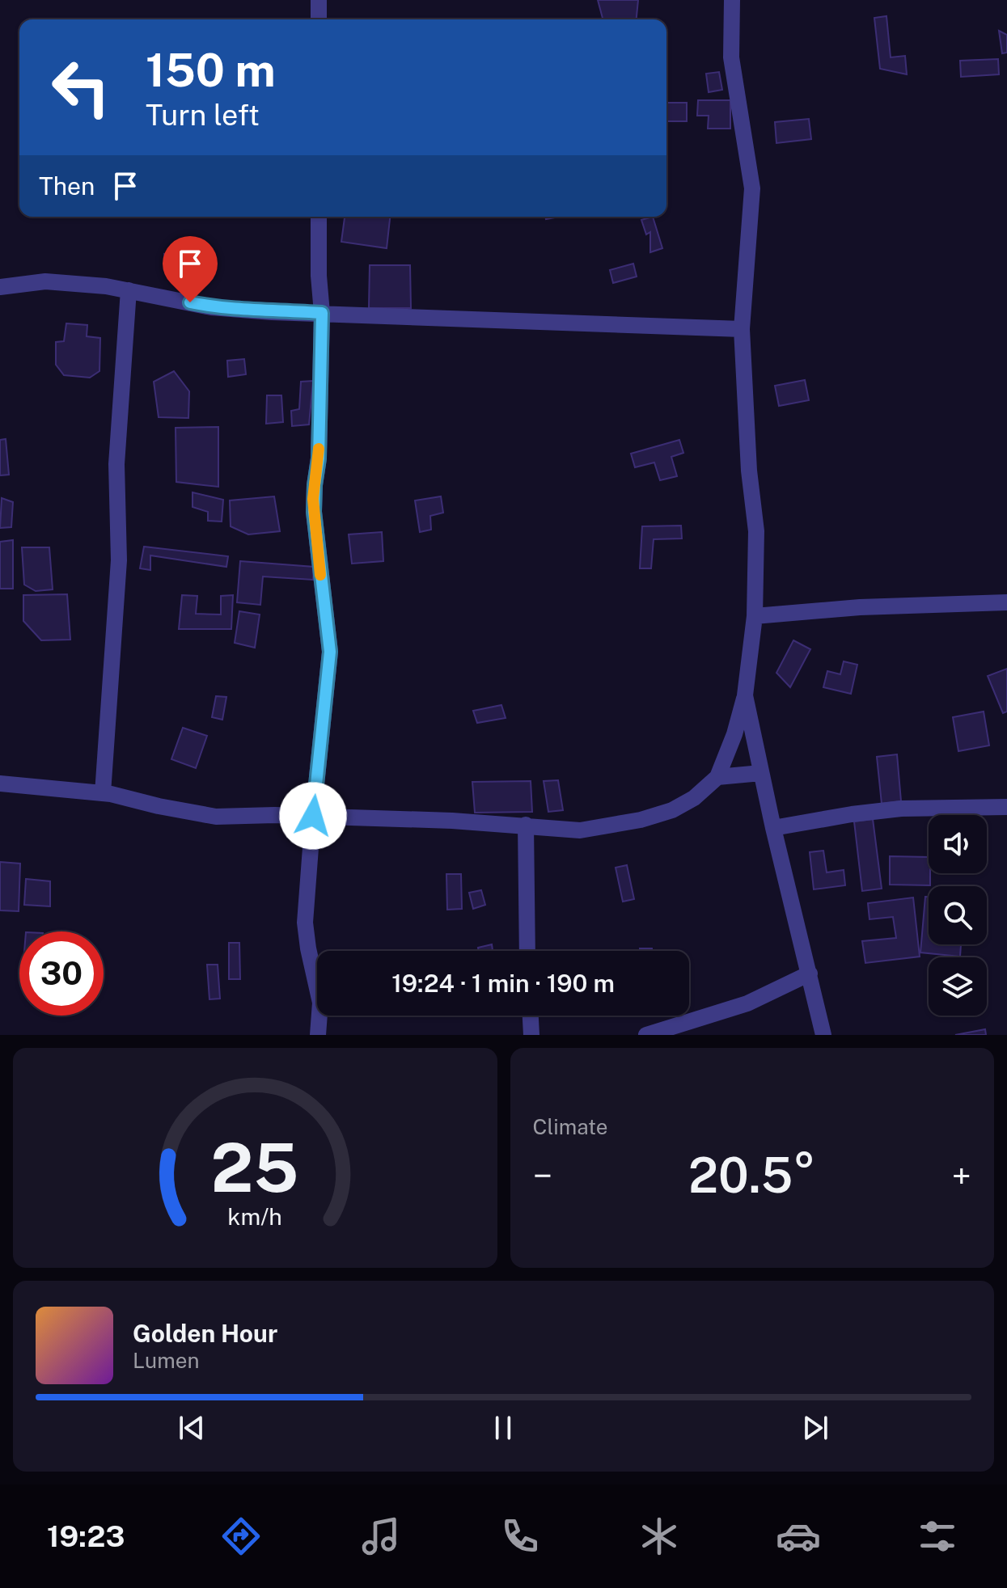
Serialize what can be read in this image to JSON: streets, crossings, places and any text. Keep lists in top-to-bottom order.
{
  "page": {
    "turn": ["150 m", "Turn left"],
    "then": "Then",
    "limit": "30",
    "trip": "19:24 · 1 min · 190 m",
    "tile": "Climate",
    "heat": ["−", "20.5°", "+"],
    "song": ["Golden Hour", "Lumen"],
    "tabs": "19:23",
    "gauge": ["25", "km/h"]
  }
}
